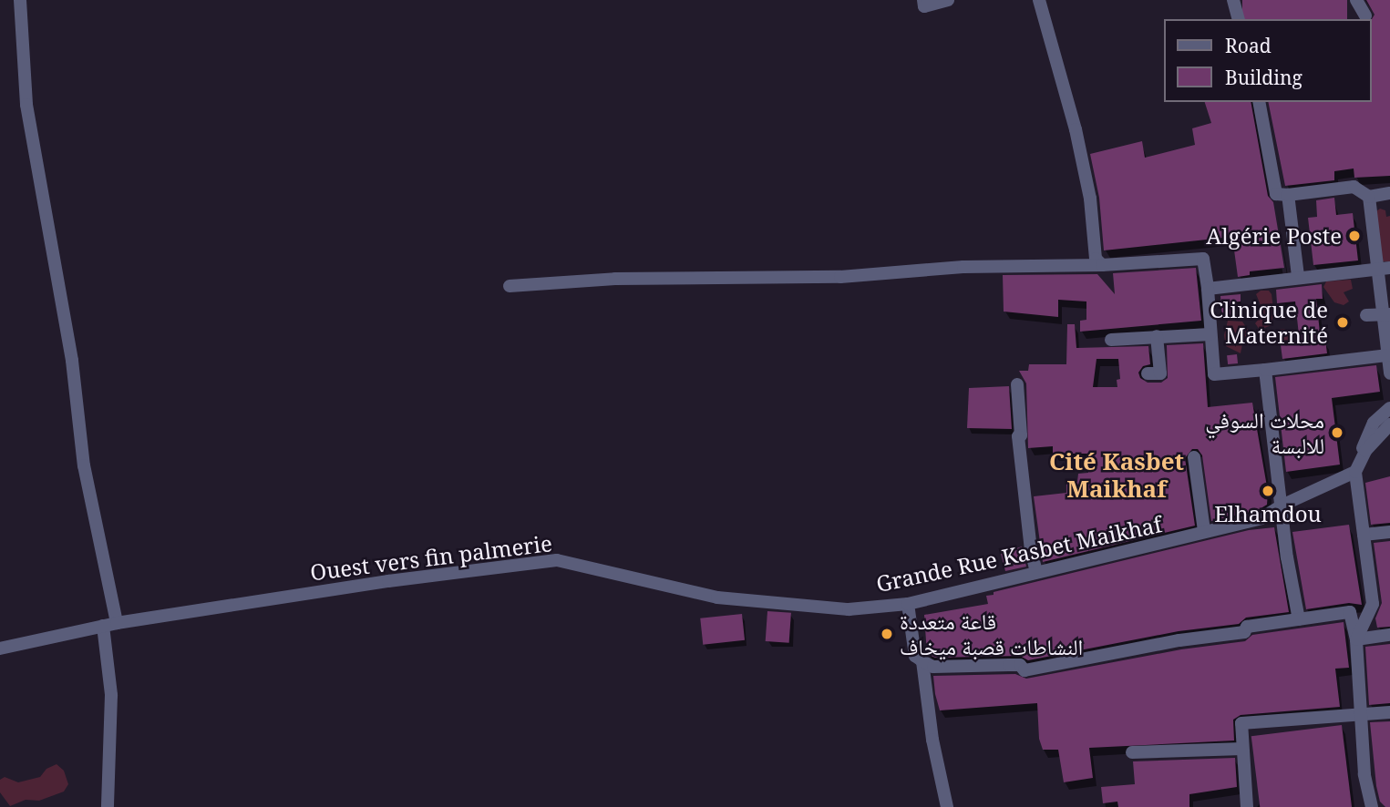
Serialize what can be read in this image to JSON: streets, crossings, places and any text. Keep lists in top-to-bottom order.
{
  "streets": {
    "street": ["Grande Rue Kasbet Maikhaf", "Ouest vers fin palmerie"]
  },
  "crossings": [
    ["Grande Rue Kasbet Maikhaf", "Ouest vers fin palmerie"]
  ],
  "districts": ["Cité Kasbet Maikhaf"],
  "places": [
    "Algérie Poste",
    "Clinique de Maternité",
    "محلات السوفي للالبسة",
    "Elhamdou",
    "قاعة متعددة النشاطات قصبة ميخاف"
  ],
  "legend": ["Road", "Building"]
}
